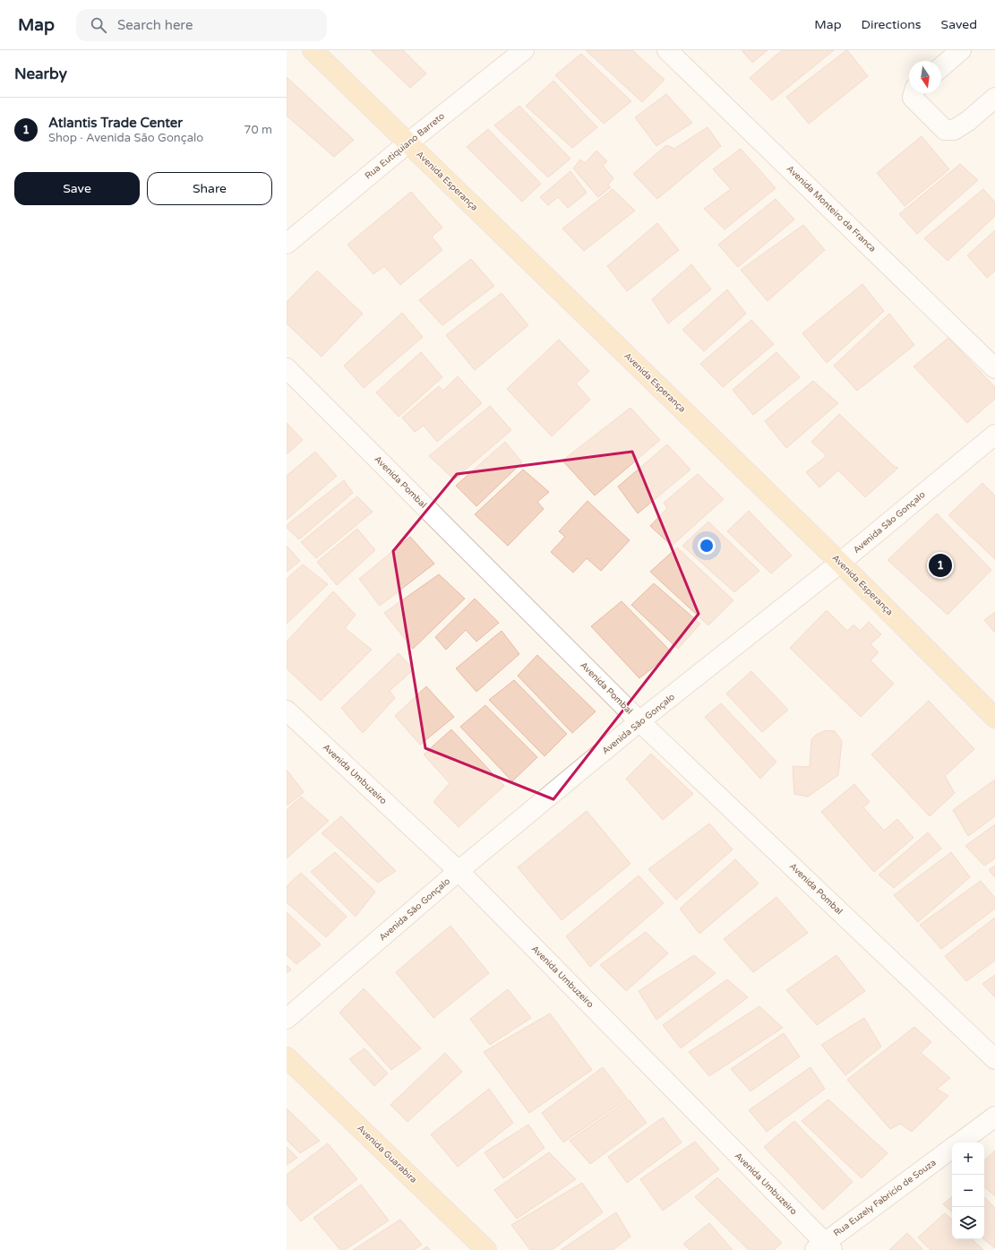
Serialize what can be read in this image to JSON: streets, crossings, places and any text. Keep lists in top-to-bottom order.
{
  "streets": {
    "main road": ["Avenida Esperança", "Avenida Guarabira"],
    "street": [
      "Rua Eutiquiano Barreto",
      "Avenida Monteiro da Franca",
      "Avenida Pombal",
      "Avenida São Gonçalo",
      "Avenida Umbuzeiro",
      "Rua Euzely Fabrício de Souza"
    ]
  },
  "crossings": [
    ["Rua Eutiquiano Barreto", "Avenida Esperança"],
    ["Avenida Esperança", "Avenida São Gonçalo"],
    ["Avenida Pombal", "Avenida São Gonçalo"],
    ["Avenida São Gonçalo", "Avenida Umbuzeiro"],
    ["Avenida Umbuzeiro", "Rua Euzely Fabrício de Souza"]
  ],
  "north": "bottom",
  "page": {
    "header": "Map",
    "search": "Search here",
    "nav": ["Map", "Directions", "Saved"],
    "heading": "Nearby",
    "list": [
      {
        "mark": "1",
        "name": "Atlantis Trade Center",
        "note": "Shop · Avenida São Gonçalo",
        "value": "70 m"
      }
    ],
    "buttons": ["Save", "Share"],
    "pins": "1",
    "map_buttons": ["+", "−"]
  }
}
